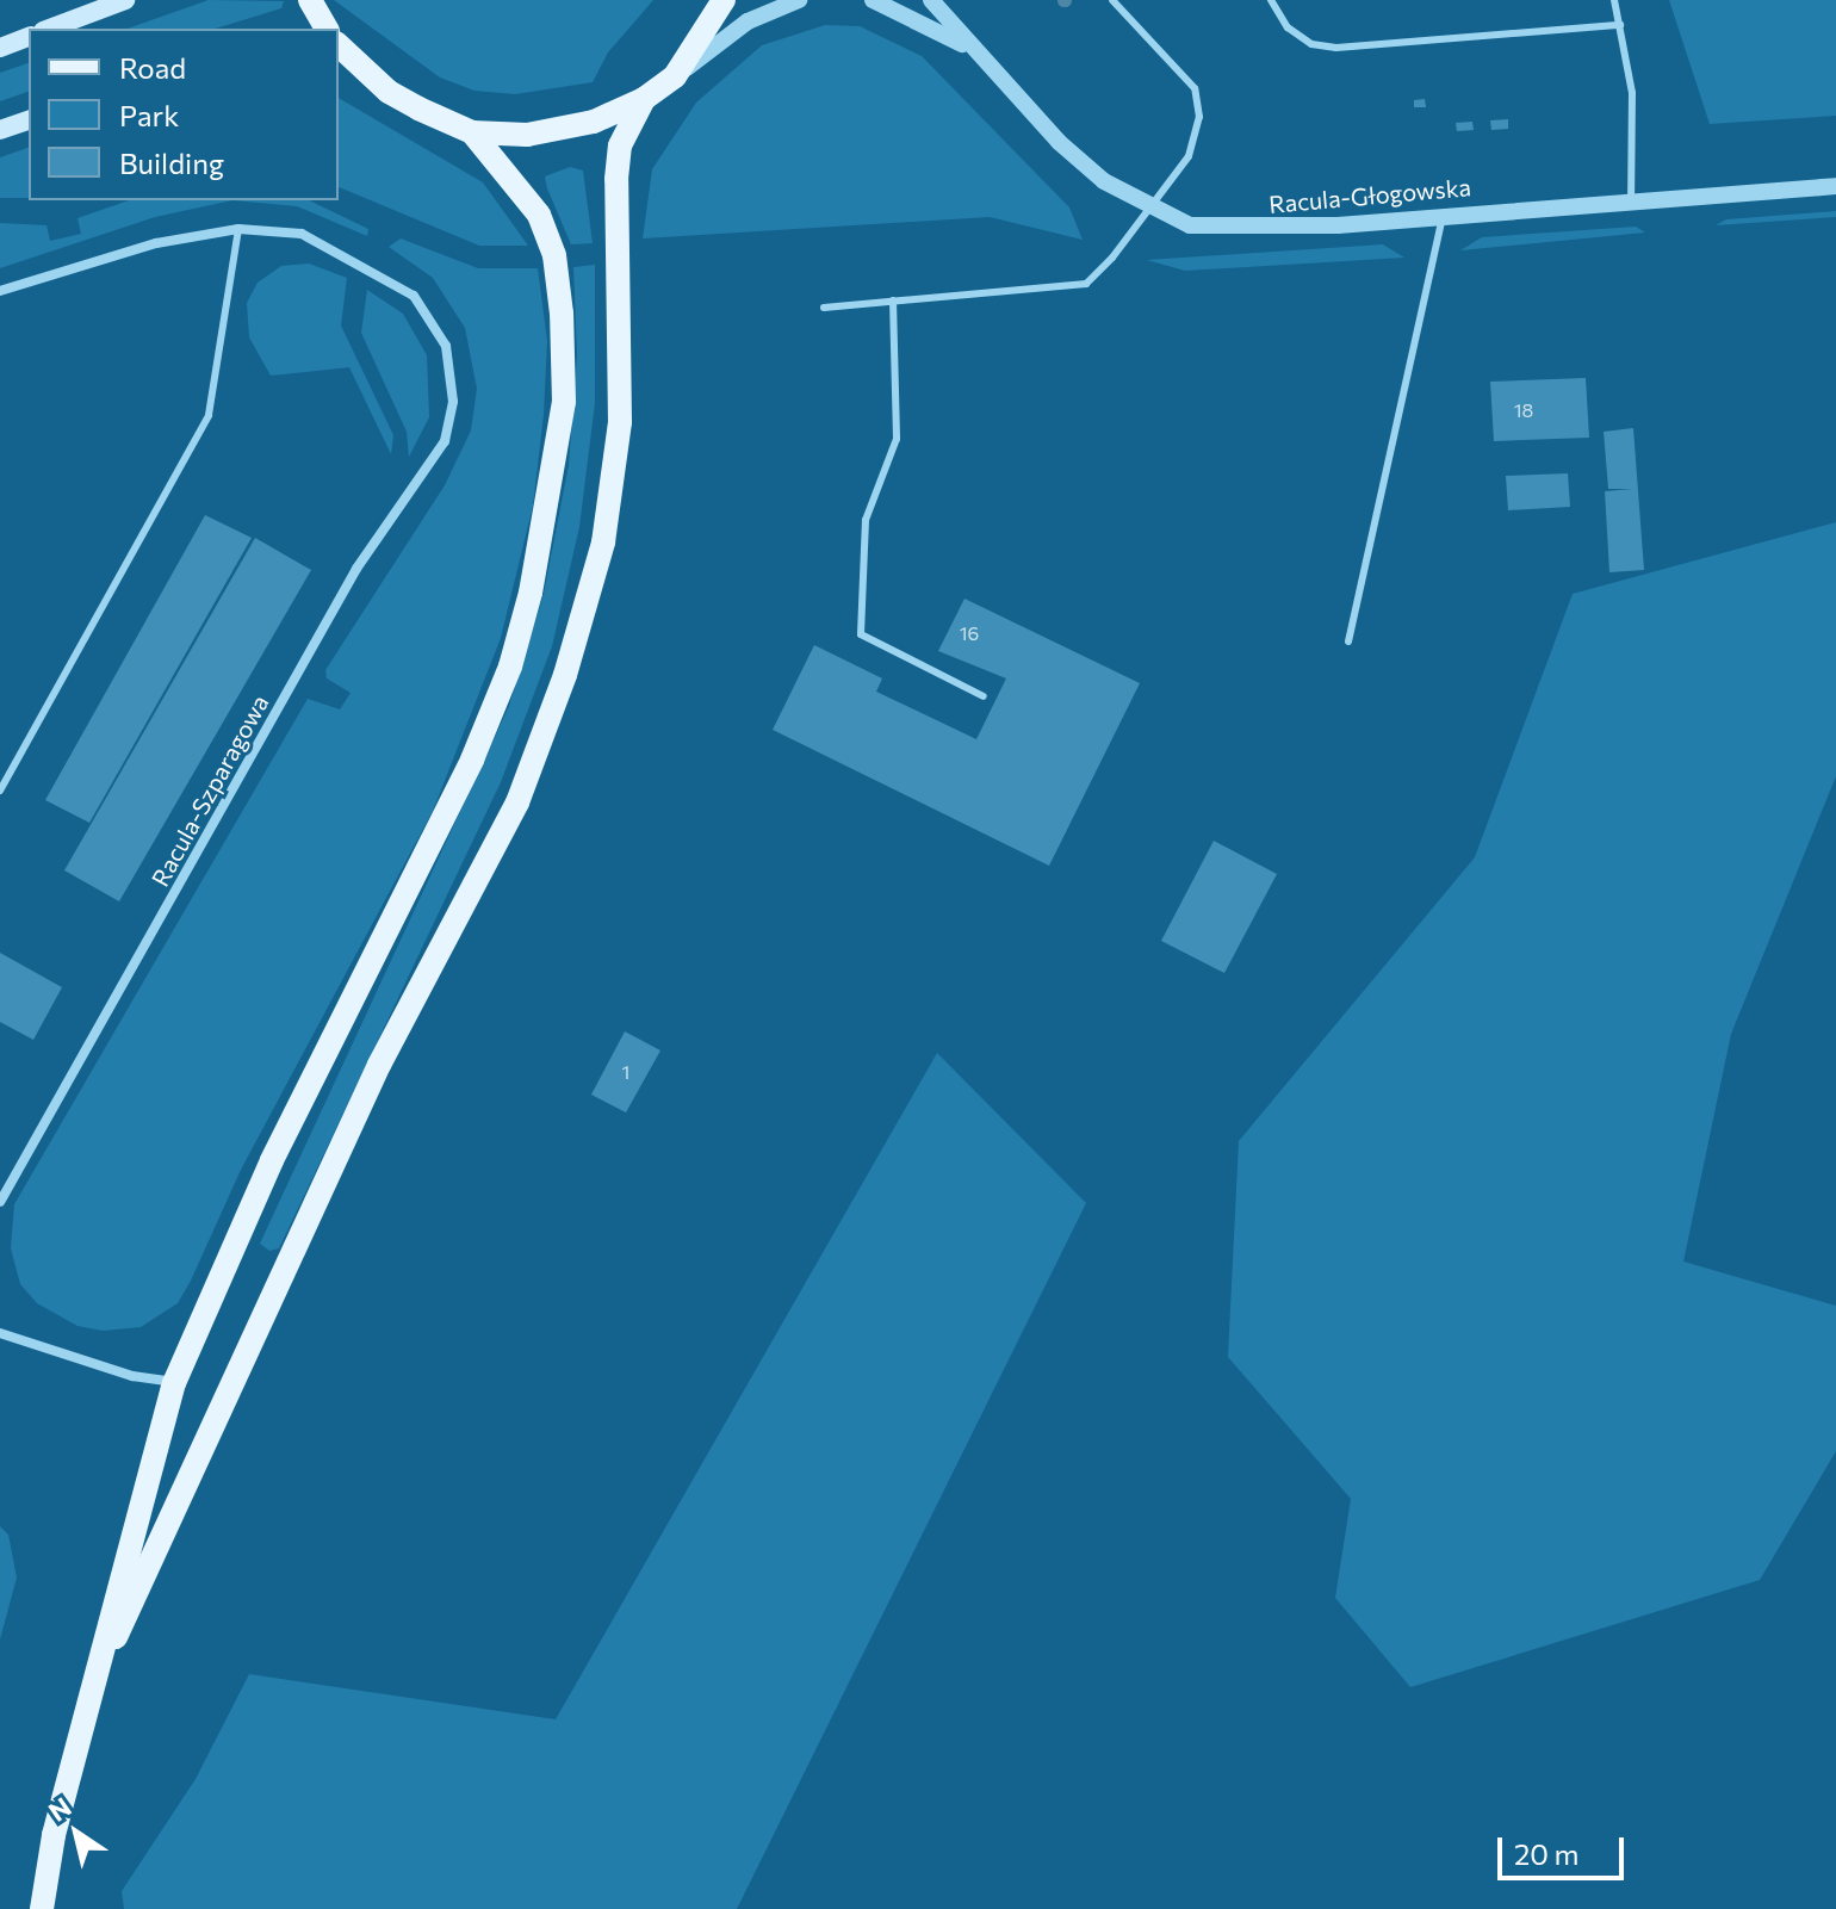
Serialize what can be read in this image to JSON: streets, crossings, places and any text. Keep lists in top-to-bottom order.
{
  "streets": {
    "street": ["Racula-Głogowska", "Racula-Szparagowa"]
  },
  "house_numbers": ["18", "16", "1"],
  "legend": ["Road", "Park", "Building"],
  "scale_bar": "20 m",
  "north": "top left"
}
